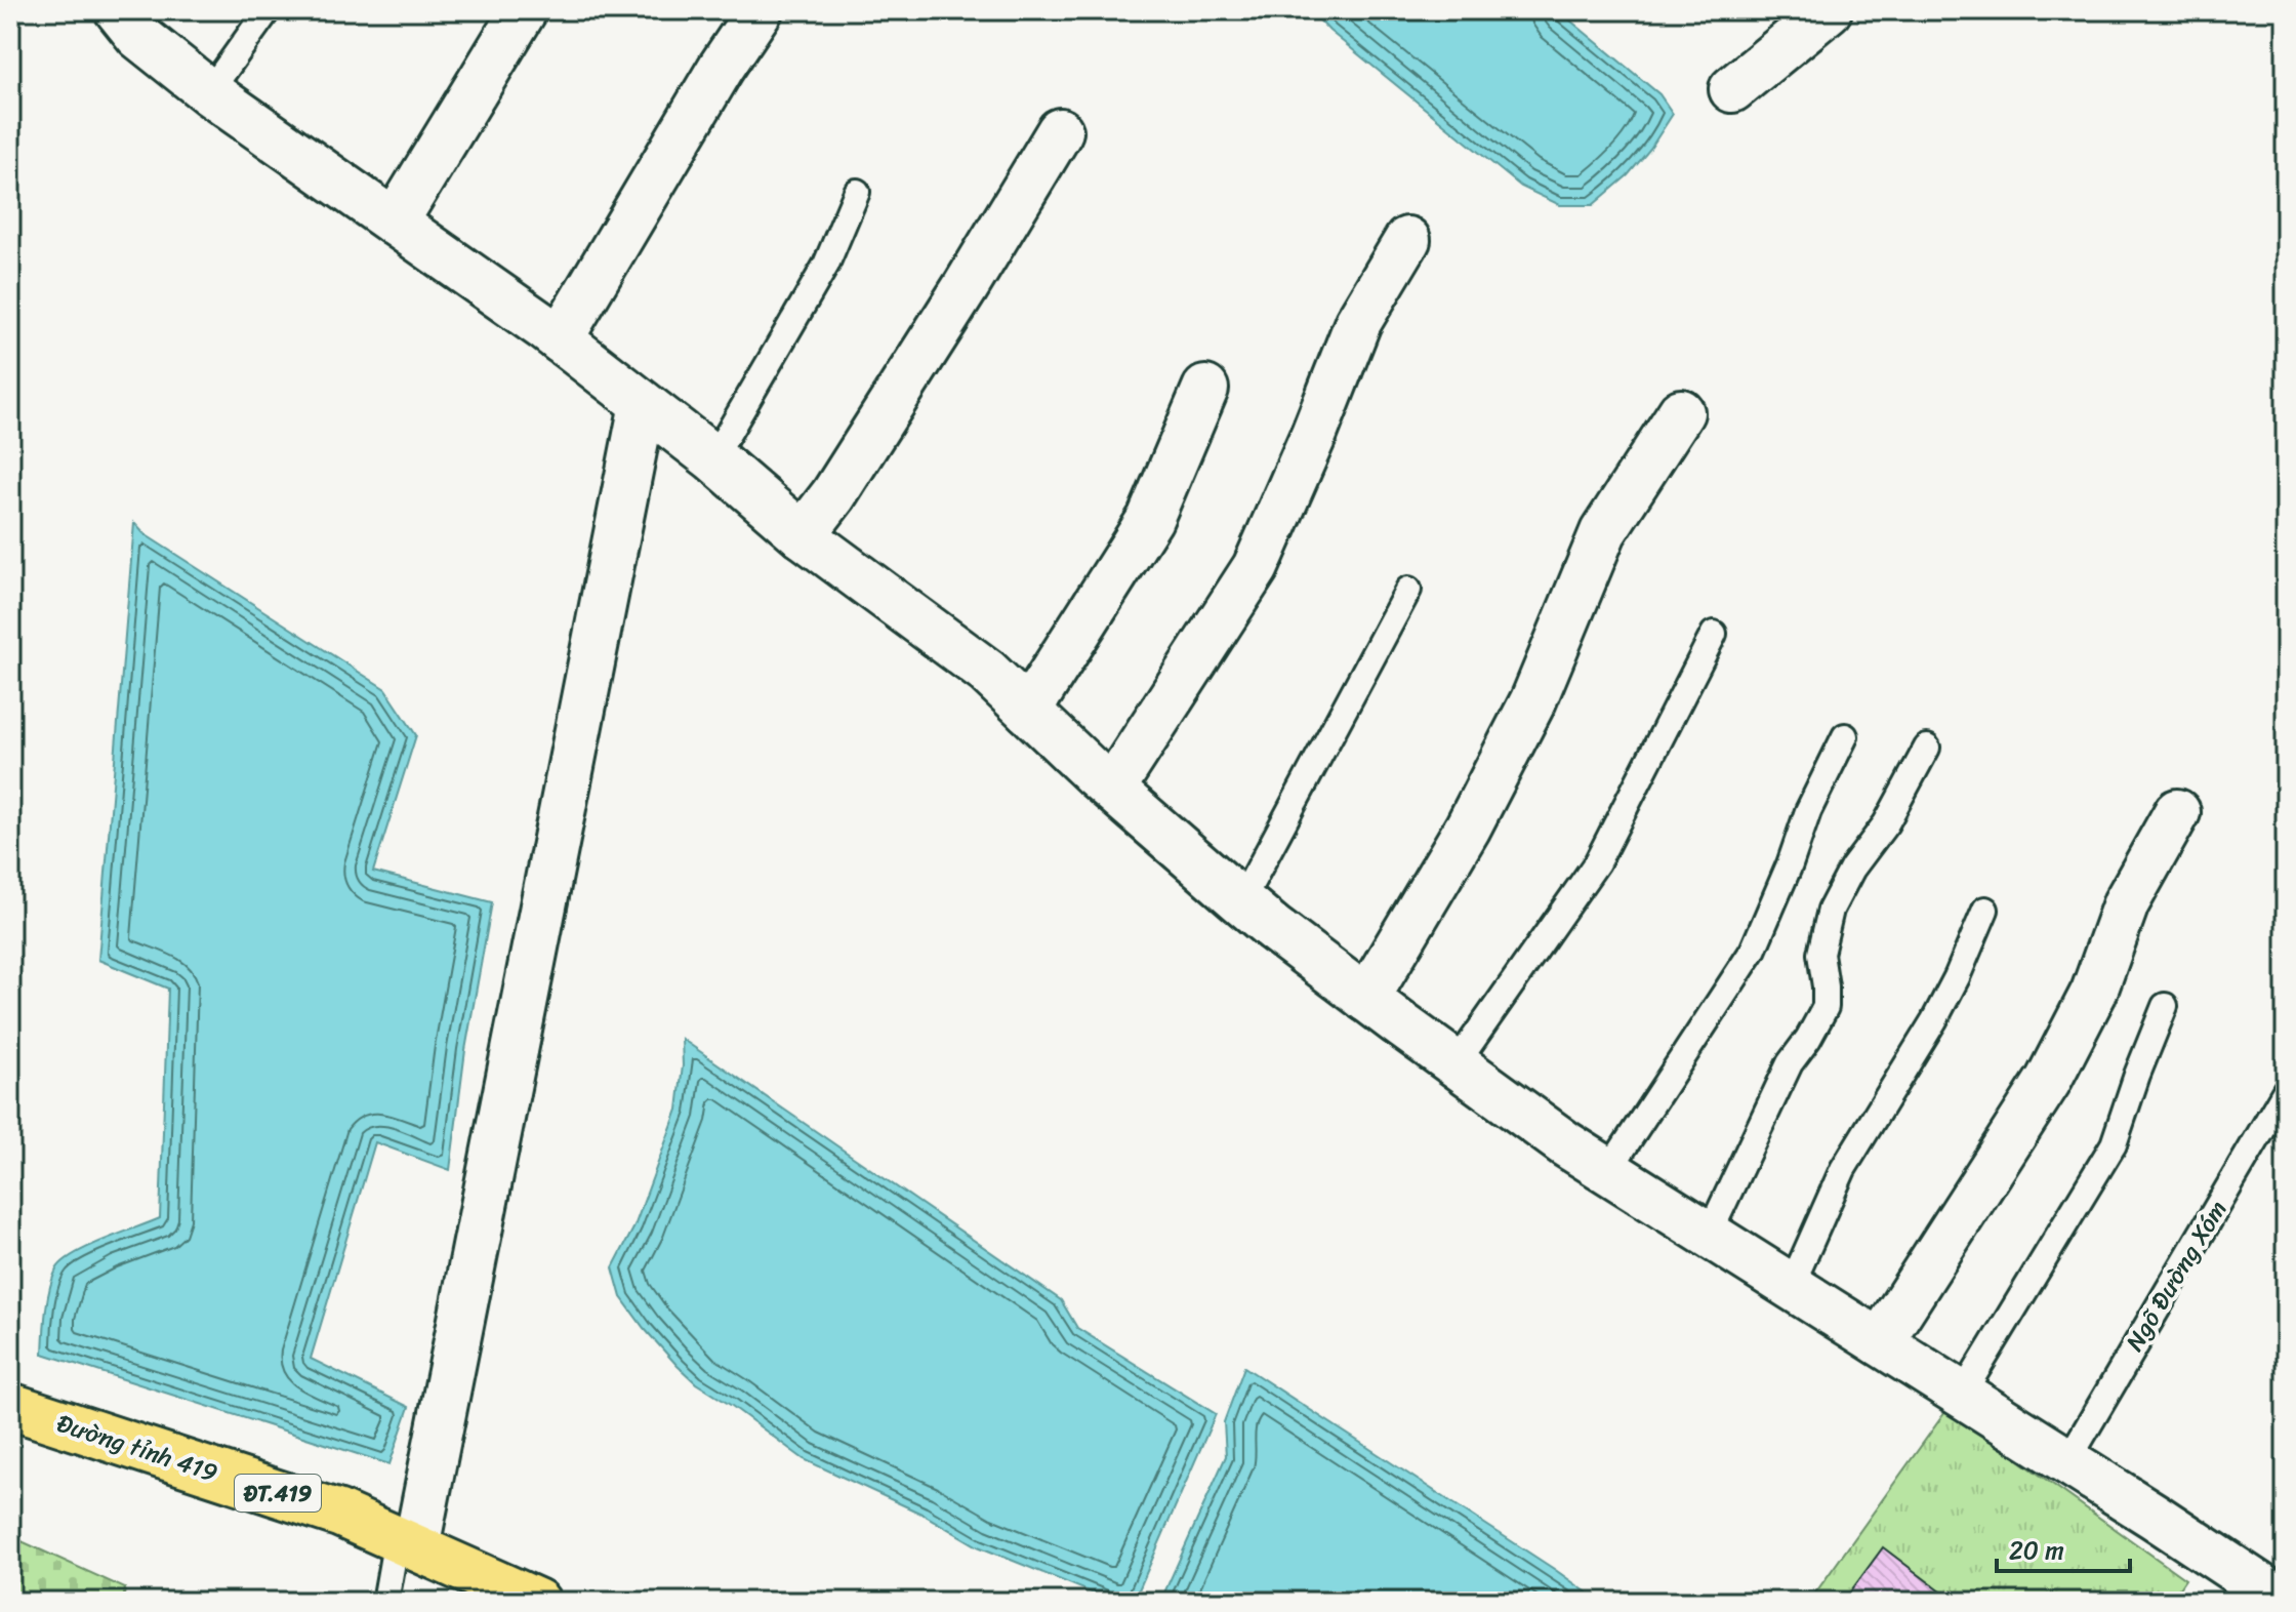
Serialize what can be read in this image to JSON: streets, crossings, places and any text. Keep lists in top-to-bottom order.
{
  "streets": {
    "main road": ["Đường tỉnh 419", "ĐT.419"],
    "lane": ["Ngõ Đường Xóm"]
  },
  "scale_bar": "20 m"
}
